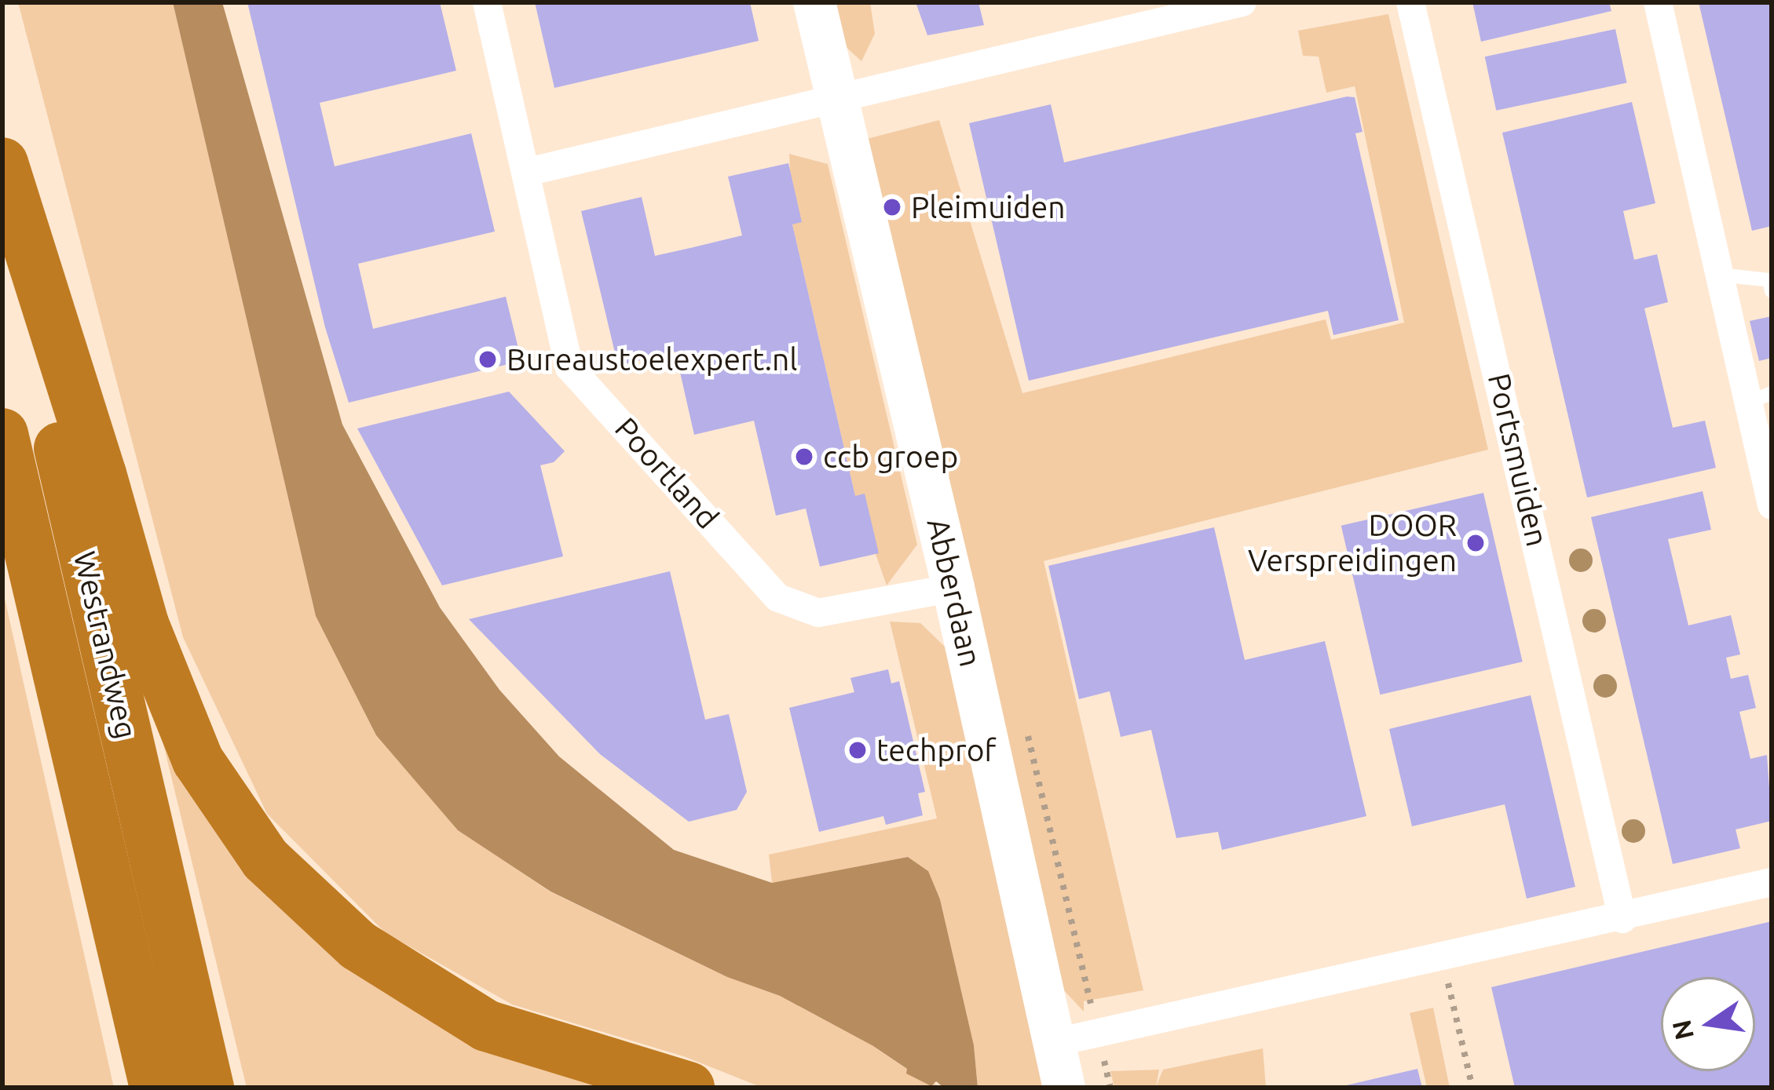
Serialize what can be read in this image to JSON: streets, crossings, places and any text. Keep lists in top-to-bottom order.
{
  "streets": {
    "highway": ["Westrandweg"],
    "main road": ["Abberdaan"],
    "street": ["Portsmuiden", "Poortland"]
  },
  "crossings": [
    ["Poortland", "Abberdaan"]
  ],
  "places": [
    "Pleimuiden",
    "Bureaustoelexpert.nl",
    "ccb groep",
    "DOOR Verspreidingen",
    "techprof"
  ],
  "north": "left"
}
